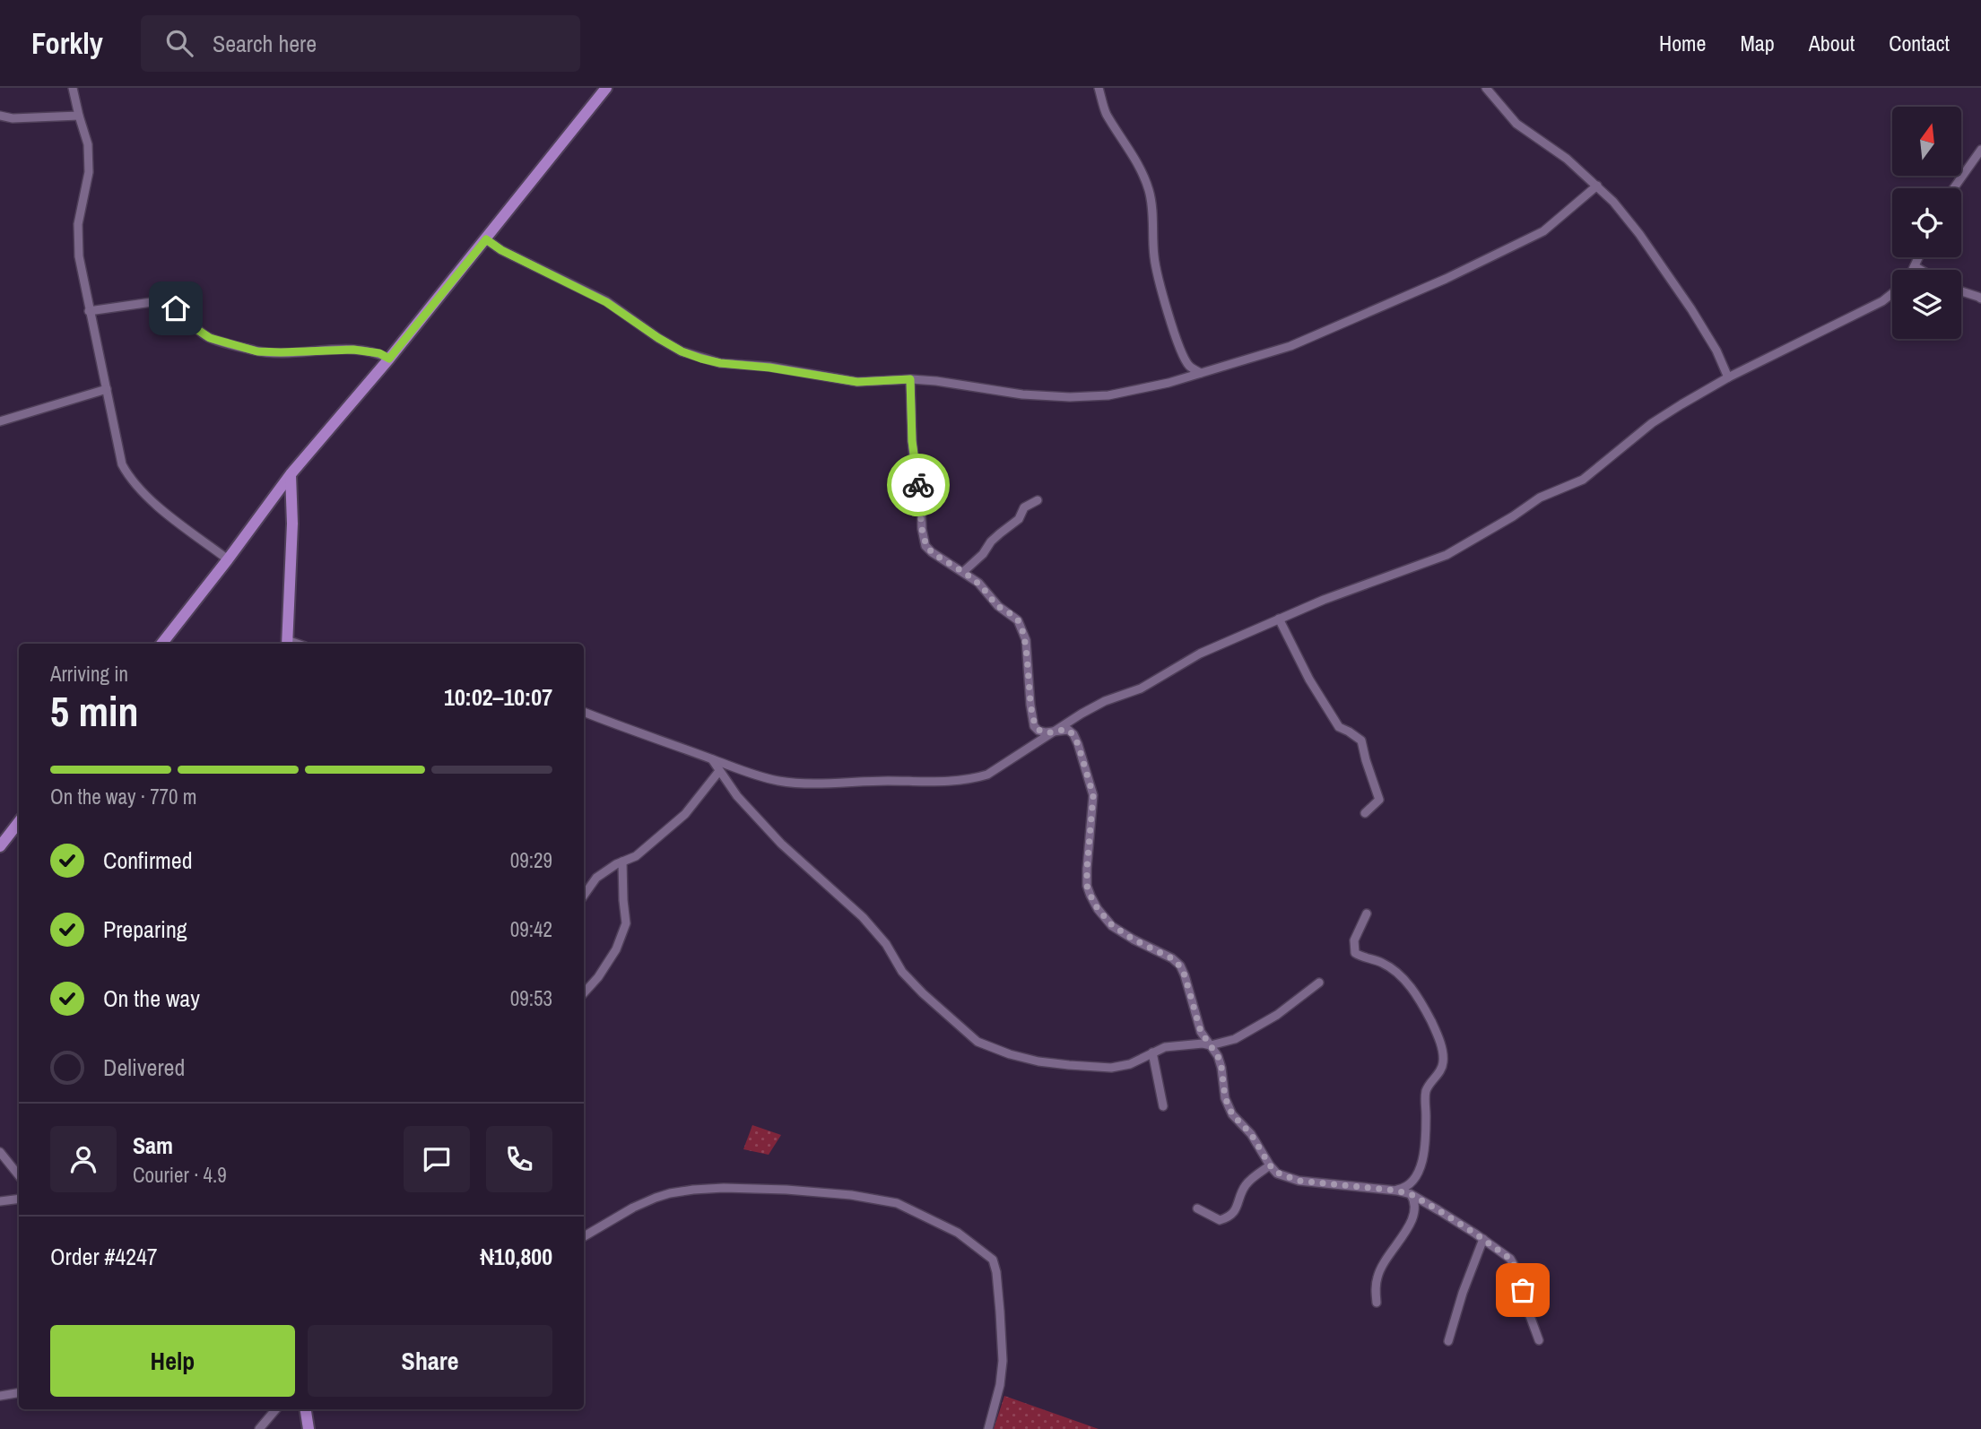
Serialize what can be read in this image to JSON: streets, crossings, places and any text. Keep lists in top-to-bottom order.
{
  "north": "top",
  "page": {
    "header": "Forkly",
    "search": "Search here",
    "nav": [
      "Home",
      "Map",
      "About",
      "Contact"
    ],
    "heading": ["5 min", "Arriving in", "10:02–10:07"],
    "panel": [
      "Sam",
      "Courier · 4.9",
      "Order #4247",
      "₦10,800"
    ],
    "bar": "On the way · 770 m",
    "list": [
      ["Confirmed", "09:29"],
      ["Preparing", "09:42"],
      ["On the way", "09:53"],
      "Delivered"
    ],
    "buttons": ["Help", "Share"]
  }
}
